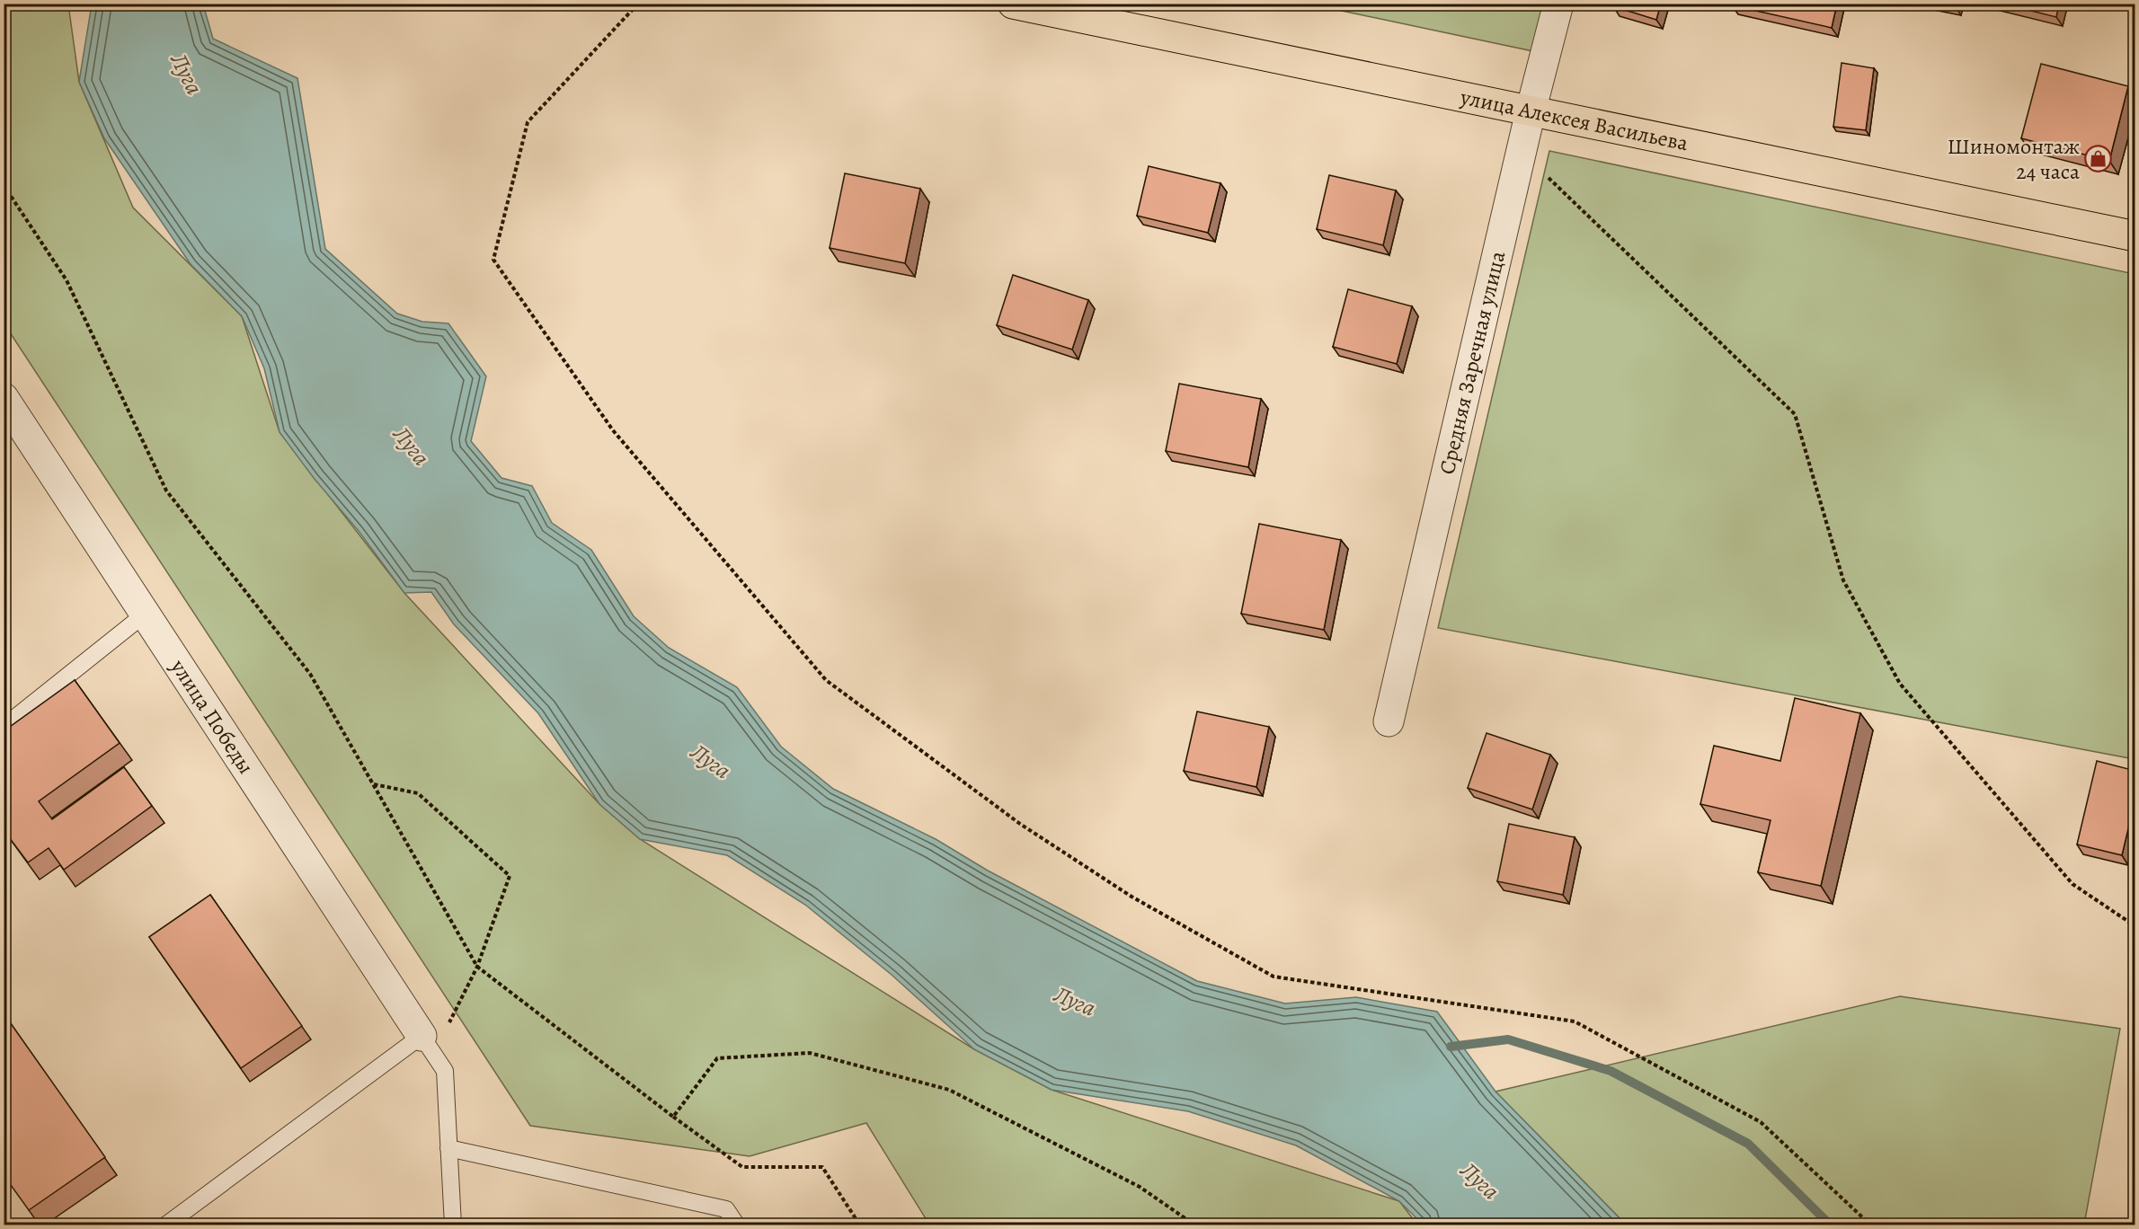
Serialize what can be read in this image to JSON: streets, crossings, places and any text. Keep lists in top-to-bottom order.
{
  "streets": {
    "main road": ["улица Алексея Васильева"],
    "street": ["Средняя Заречная улица", "улица Победы"]
  },
  "crossings": [
    ["улица Алексея Васильева", "Средняя Заречная улица"]
  ],
  "water": ["Луга"],
  "places": {
    "shop": ["Шиномонтаж 24 часа"]
  }
}
